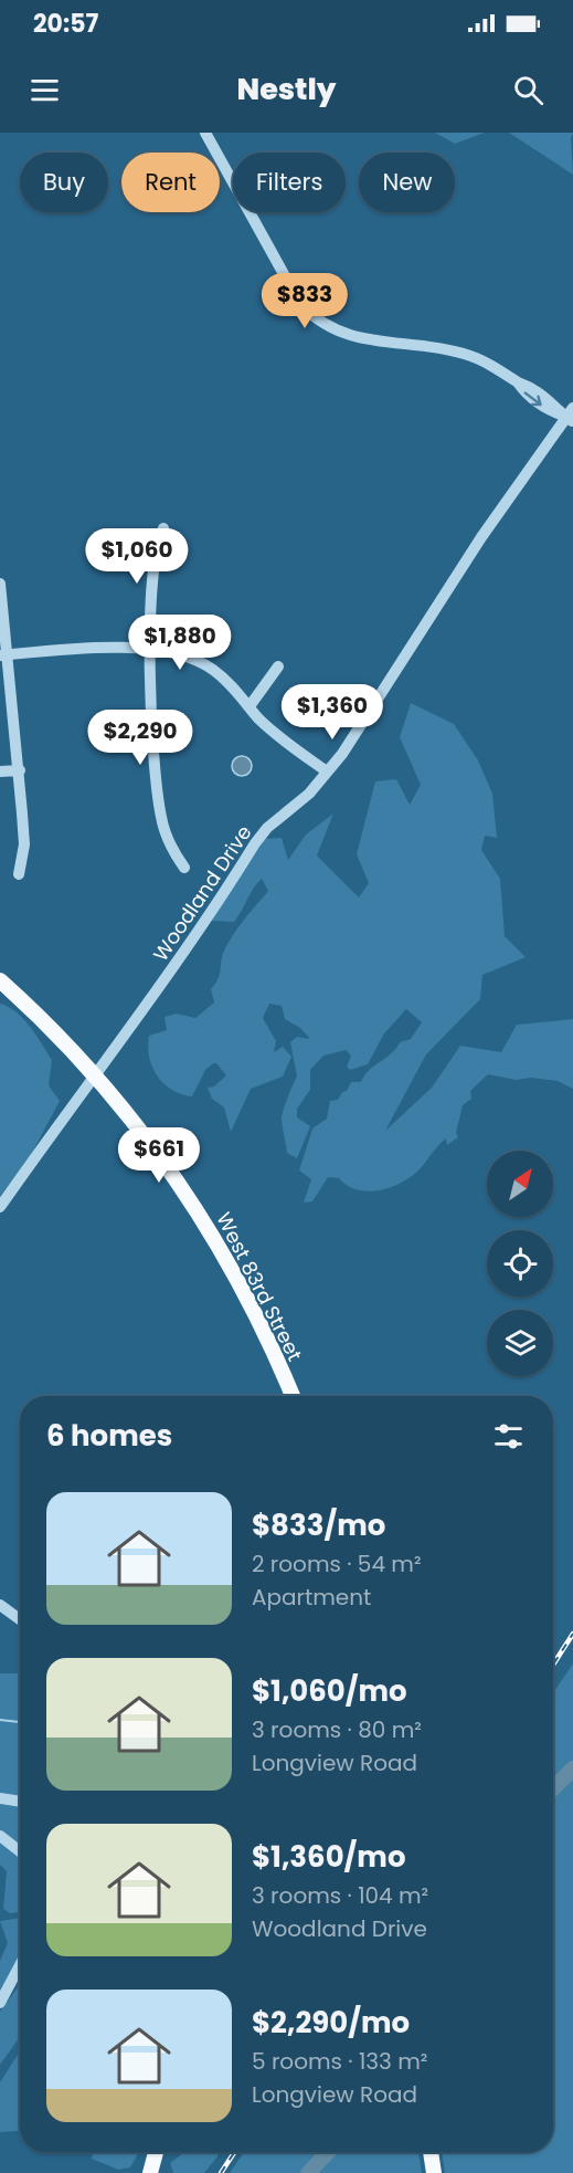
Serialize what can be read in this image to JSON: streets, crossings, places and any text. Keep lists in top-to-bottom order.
{
  "streets": {
    "main road": ["West 83rd Street"],
    "street": ["Woodland Drive"]
  },
  "crossings": [
    ["Woodland Drive", "West 83rd Street"]
  ],
  "north": "top right",
  "page": {
    "status": "20:57",
    "header": "Nestly",
    "chip": [
      "Buy",
      "Rent",
      "Filters",
      "New"
    ],
    "price": [
      "$833",
      "$1,060",
      "$1,880",
      "$1,360",
      "$2,290",
      "$661"
    ],
    "heading": "6 homes",
    "list": [
      {
        "name": "$833/mo",
        "note": "2 rooms · 54 m² · Apartment"
      },
      {
        "name": "$1,060/mo",
        "note": "3 rooms · 80 m² · Longview Road"
      },
      {
        "name": "$1,360/mo",
        "note": "3 rooms · 104 m² · Woodland Drive"
      },
      {
        "name": "$2,290/mo",
        "note": "5 rooms · 133 m² · Longview Road"
      }
    ]
  }
}
